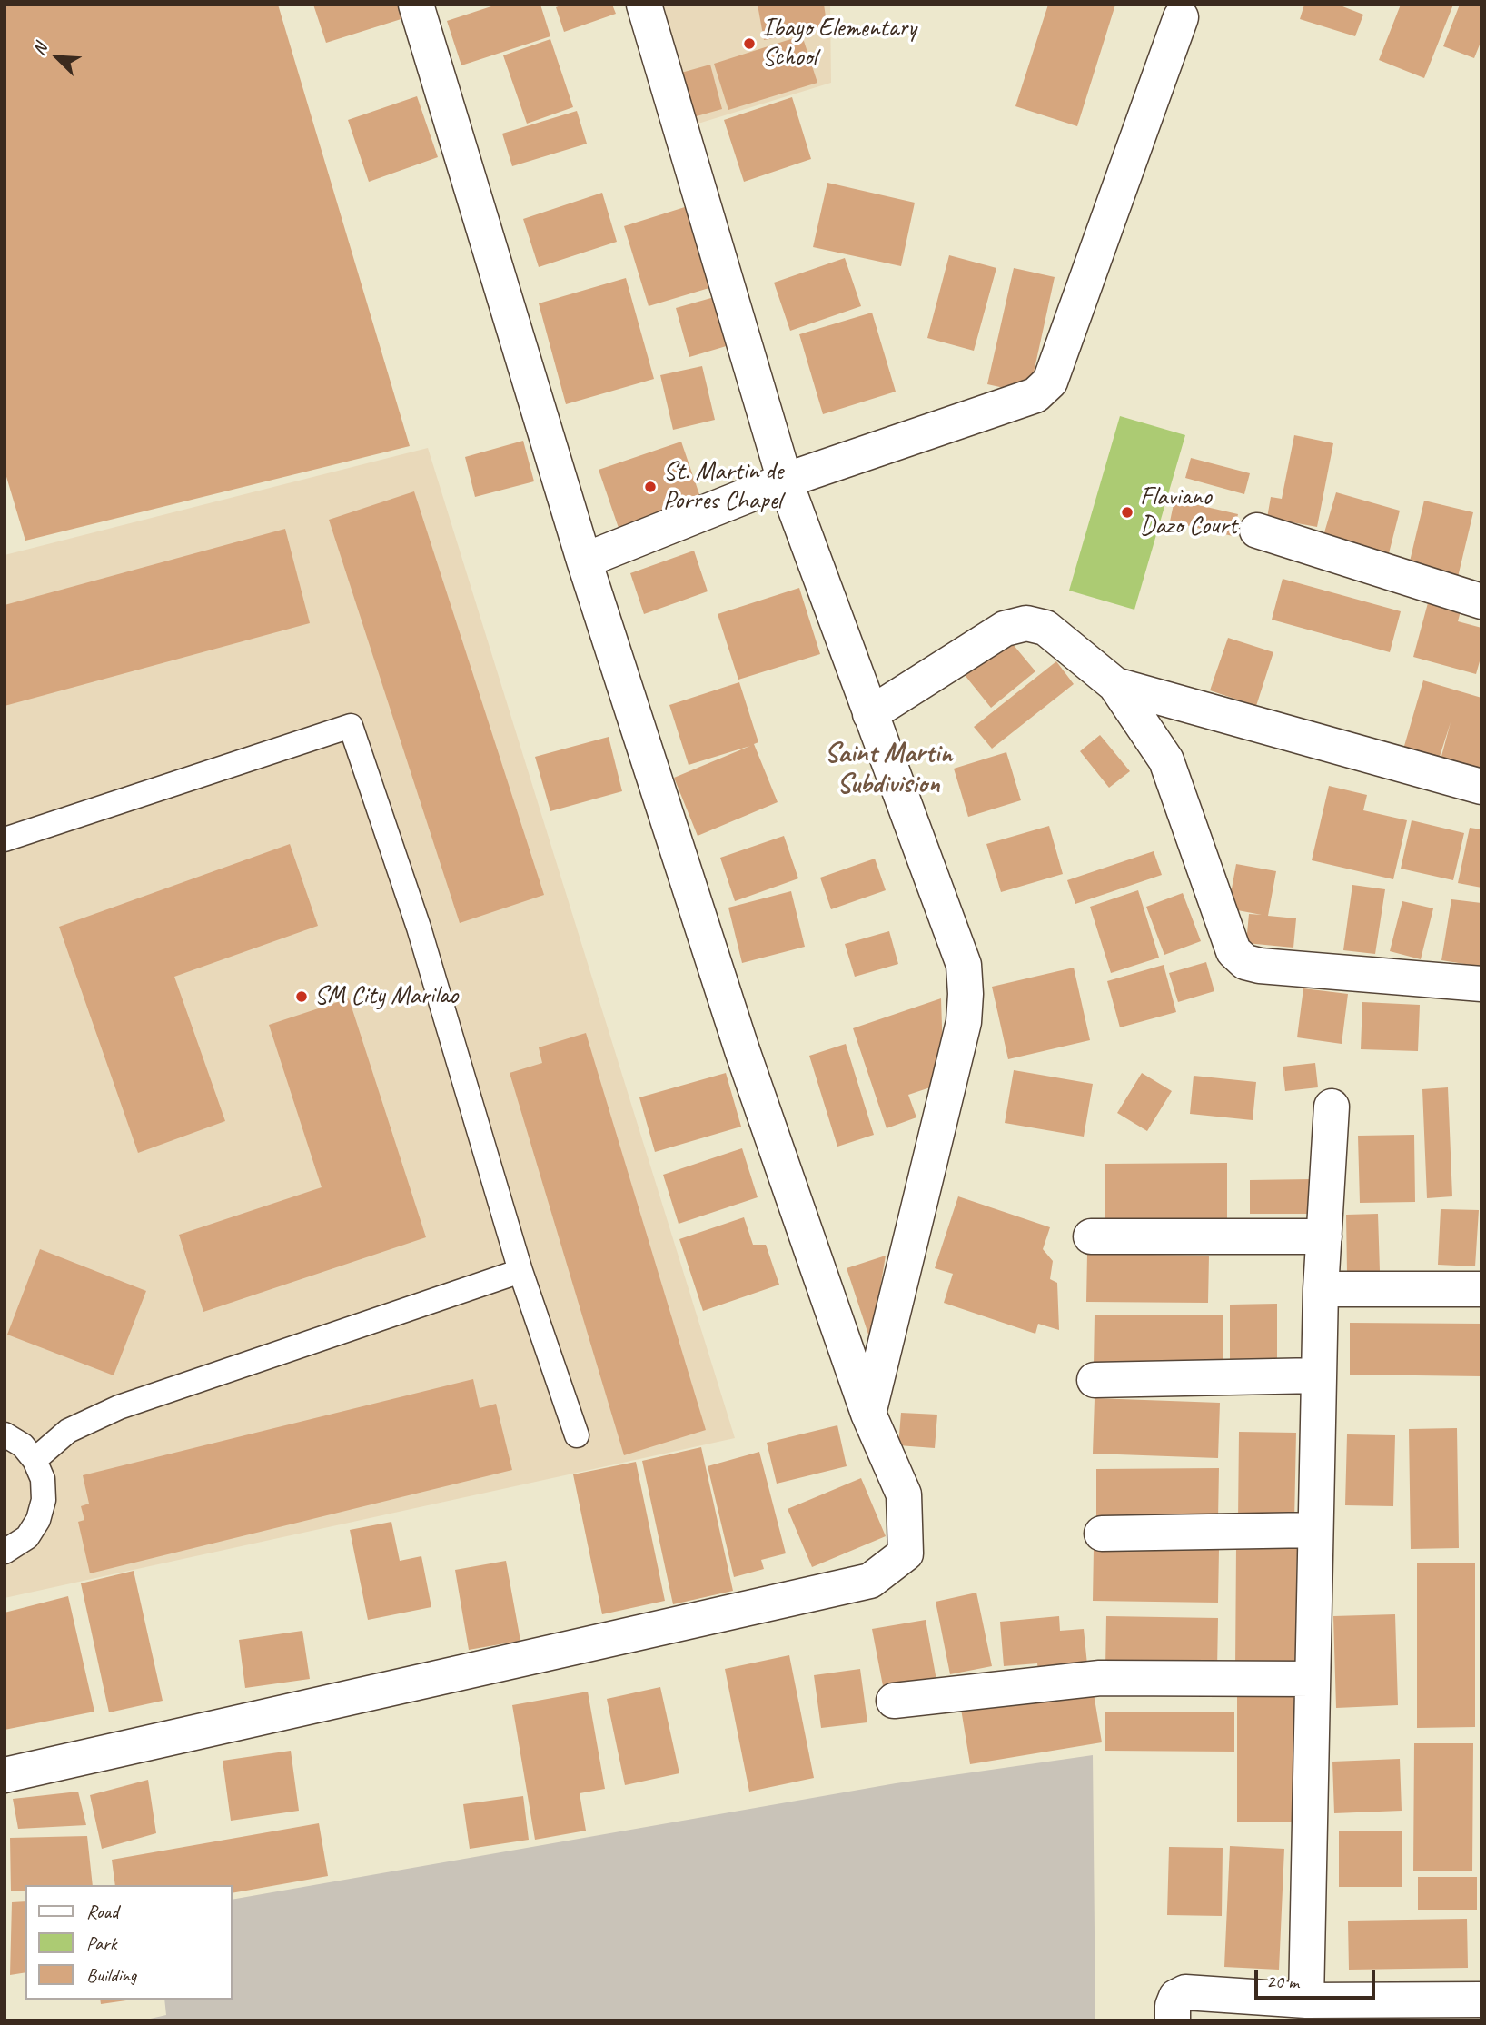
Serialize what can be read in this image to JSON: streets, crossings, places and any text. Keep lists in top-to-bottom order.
{
  "districts": ["Saint Martin Subdivision"],
  "places": [
    "Ibayo Elementary School",
    "St. Martin de Porres Chapel",
    "Flaviano Dazo Court",
    "SM City Marilao"
  ],
  "legend": ["Road", "Park", "Building"],
  "scale_bar": "20 m",
  "north": "top left"
}
